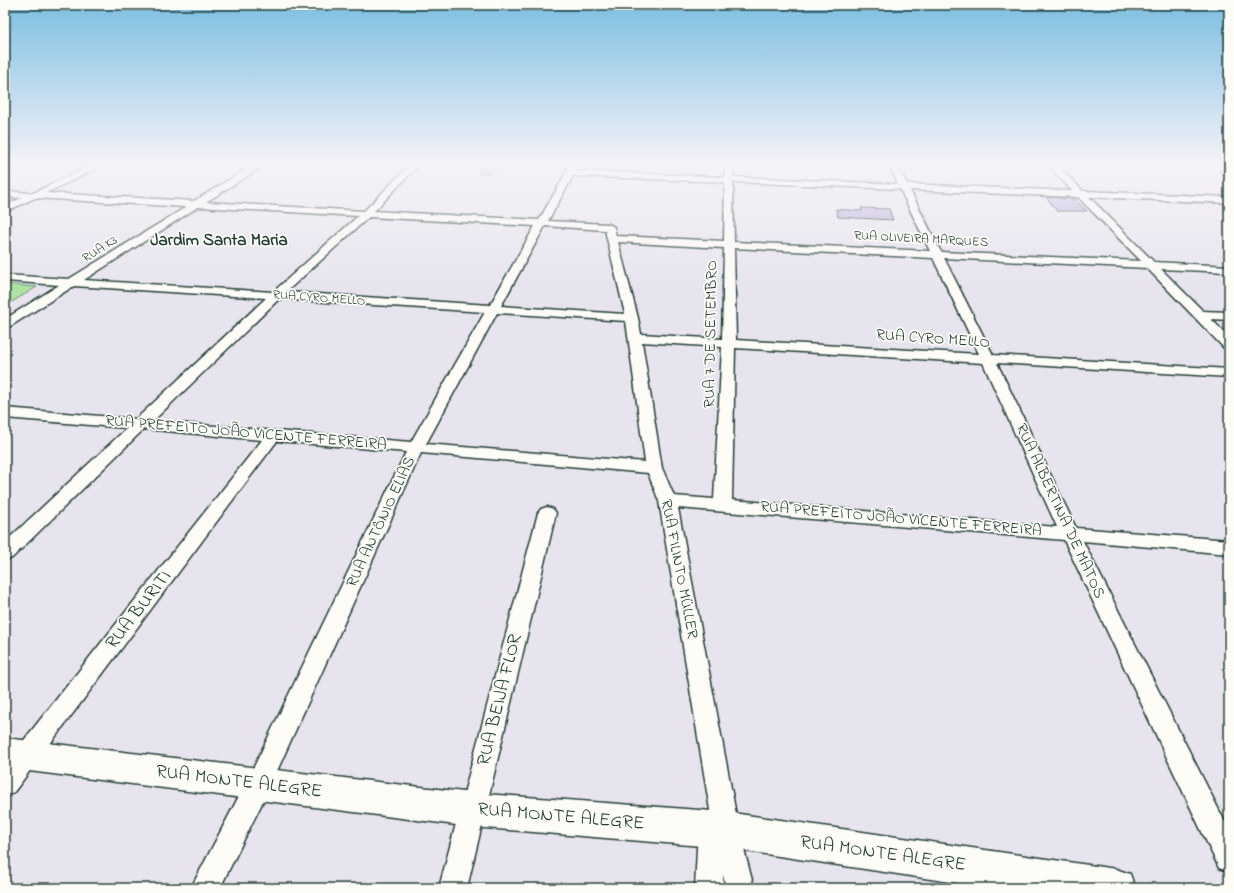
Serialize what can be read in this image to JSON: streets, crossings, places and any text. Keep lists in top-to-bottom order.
{
  "streets": {
    "street": [
      "RUA OLIVEIRA MARQUES",
      "RUA K3",
      "RUA CYRO MELLO",
      "RUA 7 DE SETEMBRO",
      "RUA PREFEITO JOÃO VICENTE FERREIRA",
      "RUA ALBERTINA DE MATOS",
      "RUA ANTÔNIO ELIAS",
      "RUA FILINTO MÜLLER",
      "RUA BURITI",
      "RUA BEIJA FLOR",
      "RUA MONTE ALEGRE"
    ]
  },
  "crossings": [
    ["RUA OLIVEIRA MARQUES", "RUA K3"],
    ["RUA OLIVEIRA MARQUES", "RUA 7 DE SETEMBRO"],
    ["RUA OLIVEIRA MARQUES", "RUA ALBERTINA DE MATOS"],
    ["RUA OLIVEIRA MARQUES", "RUA ANTÔNIO ELIAS"],
    ["RUA OLIVEIRA MARQUES", "RUA FILINTO MÜLLER"],
    ["RUA K3", "RUA CYRO MELLO"],
    ["RUA CYRO MELLO", "RUA 7 DE SETEMBRO"],
    ["RUA CYRO MELLO", "RUA ALBERTINA DE MATOS"],
    ["RUA CYRO MELLO", "RUA ANTÔNIO ELIAS"],
    ["RUA CYRO MELLO", "RUA FILINTO MÜLLER"],
    ["RUA 7 DE SETEMBRO", "RUA PREFEITO JOÃO VICENTE FERREIRA"],
    ["RUA PREFEITO JOÃO VICENTE FERREIRA", "RUA ALBERTINA DE MATOS"],
    ["RUA PREFEITO JOÃO VICENTE FERREIRA", "RUA ANTÔNIO ELIAS"],
    ["RUA PREFEITO JOÃO VICENTE FERREIRA", "RUA FILINTO MÜLLER"],
    ["RUA PREFEITO JOÃO VICENTE FERREIRA", "RUA BURITI"],
    ["RUA ANTÔNIO ELIAS", "RUA MONTE ALEGRE"],
    ["RUA FILINTO MÜLLER", "RUA MONTE ALEGRE"],
    ["RUA BURITI", "RUA MONTE ALEGRE"],
    ["RUA BEIJA FLOR", "RUA MONTE ALEGRE"]
  ],
  "districts": ["Jardim Santa Maria"]
}
